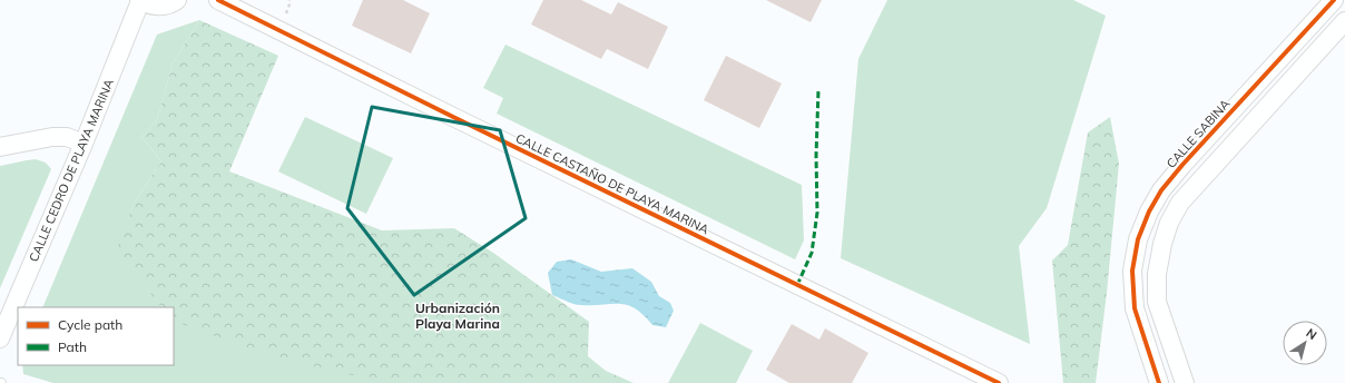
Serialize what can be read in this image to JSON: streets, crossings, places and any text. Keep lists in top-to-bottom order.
{
  "streets": {
    "street": ["CALLE SABINA", "CALLE CEDRO DE PLAYA MARINA", "CALLE CASTAÑO DE PLAYA MARINA"]
  },
  "districts": ["Urbanización Playa Marina"],
  "legend": ["Cycle path", "Path"],
  "north": "top right"
}
